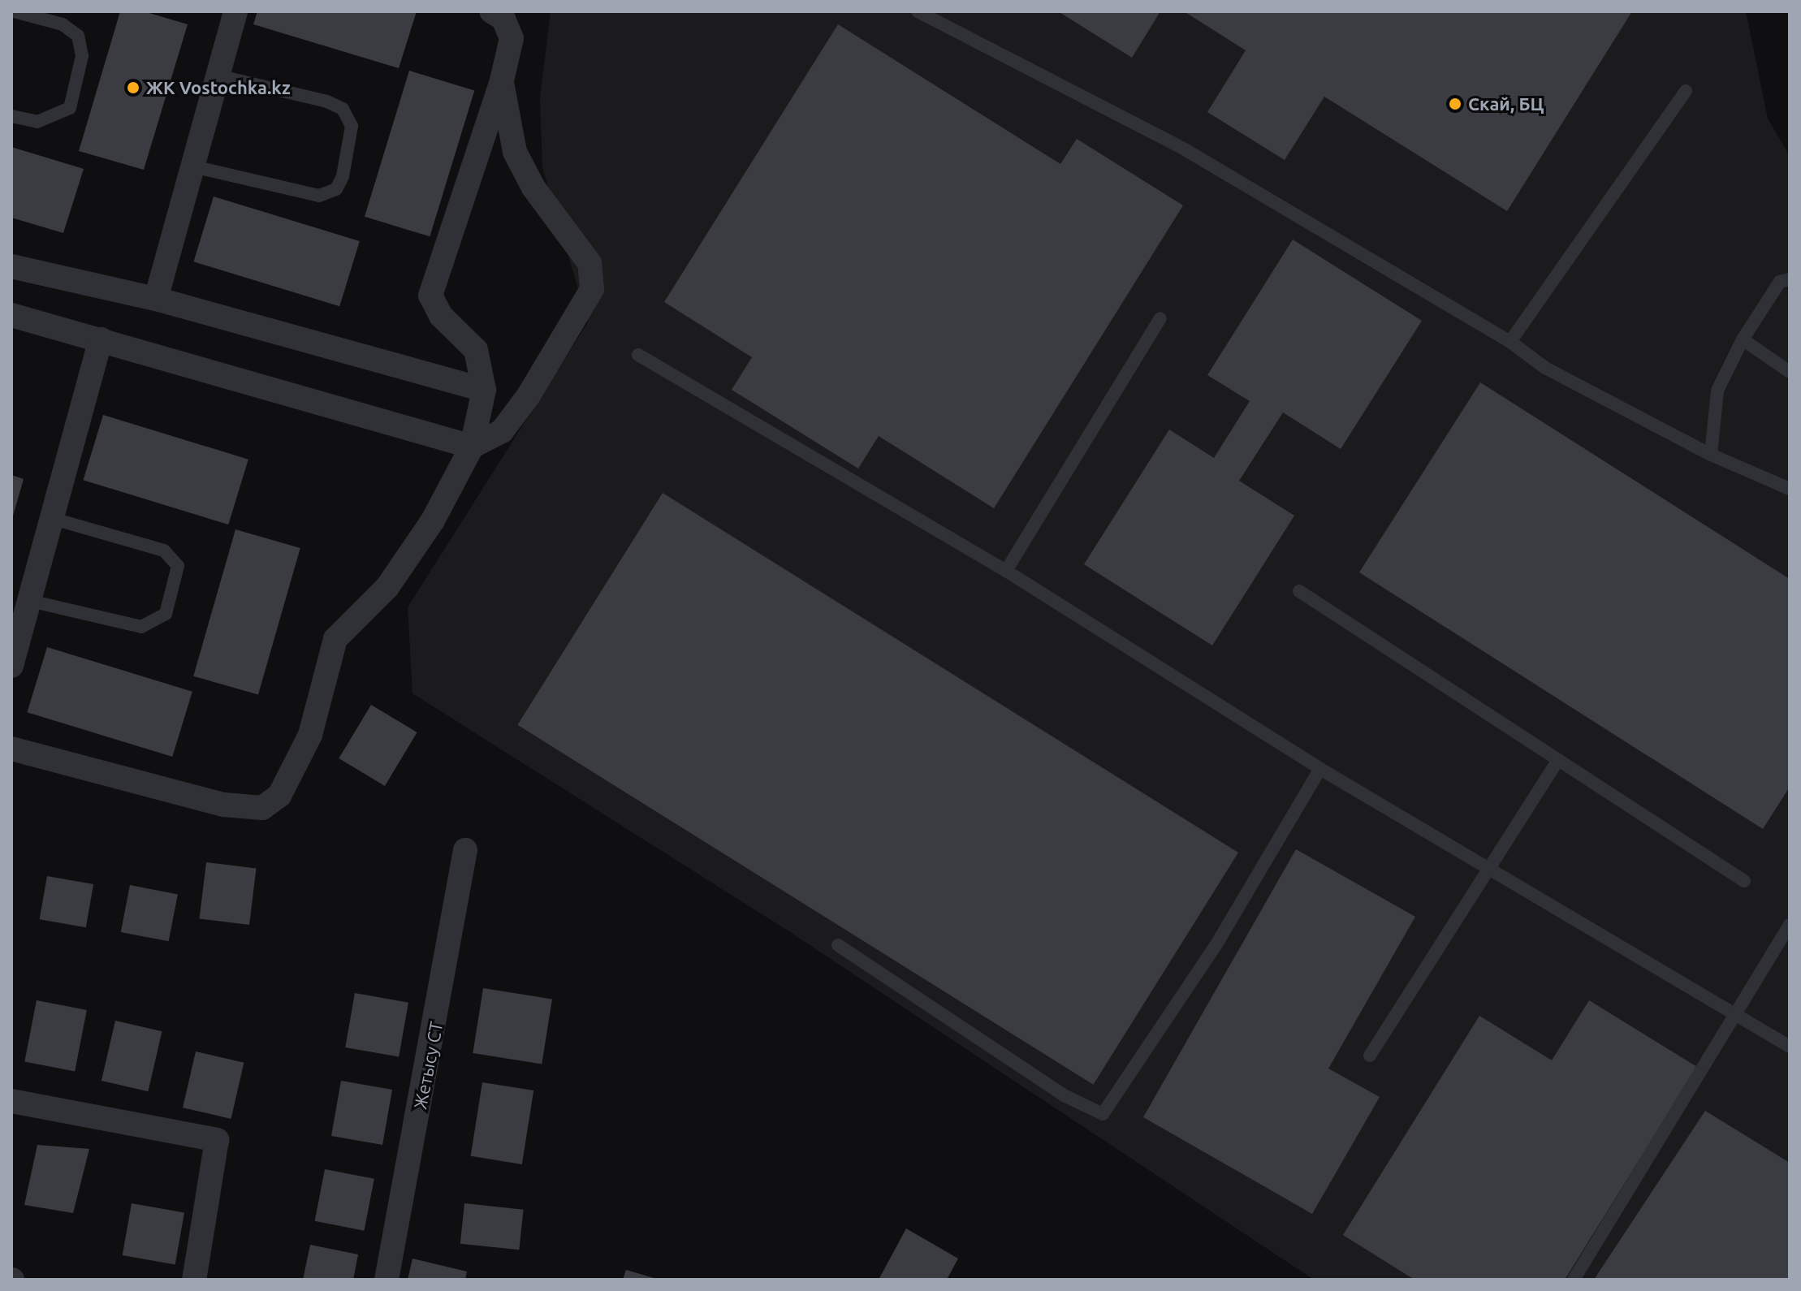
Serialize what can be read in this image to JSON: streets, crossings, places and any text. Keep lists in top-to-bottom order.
{
  "streets": {
    "street": ["Жетысу СТ"]
  },
  "places": ["ЖК Vostochka.kz", "Скай, БЦ"]
}
